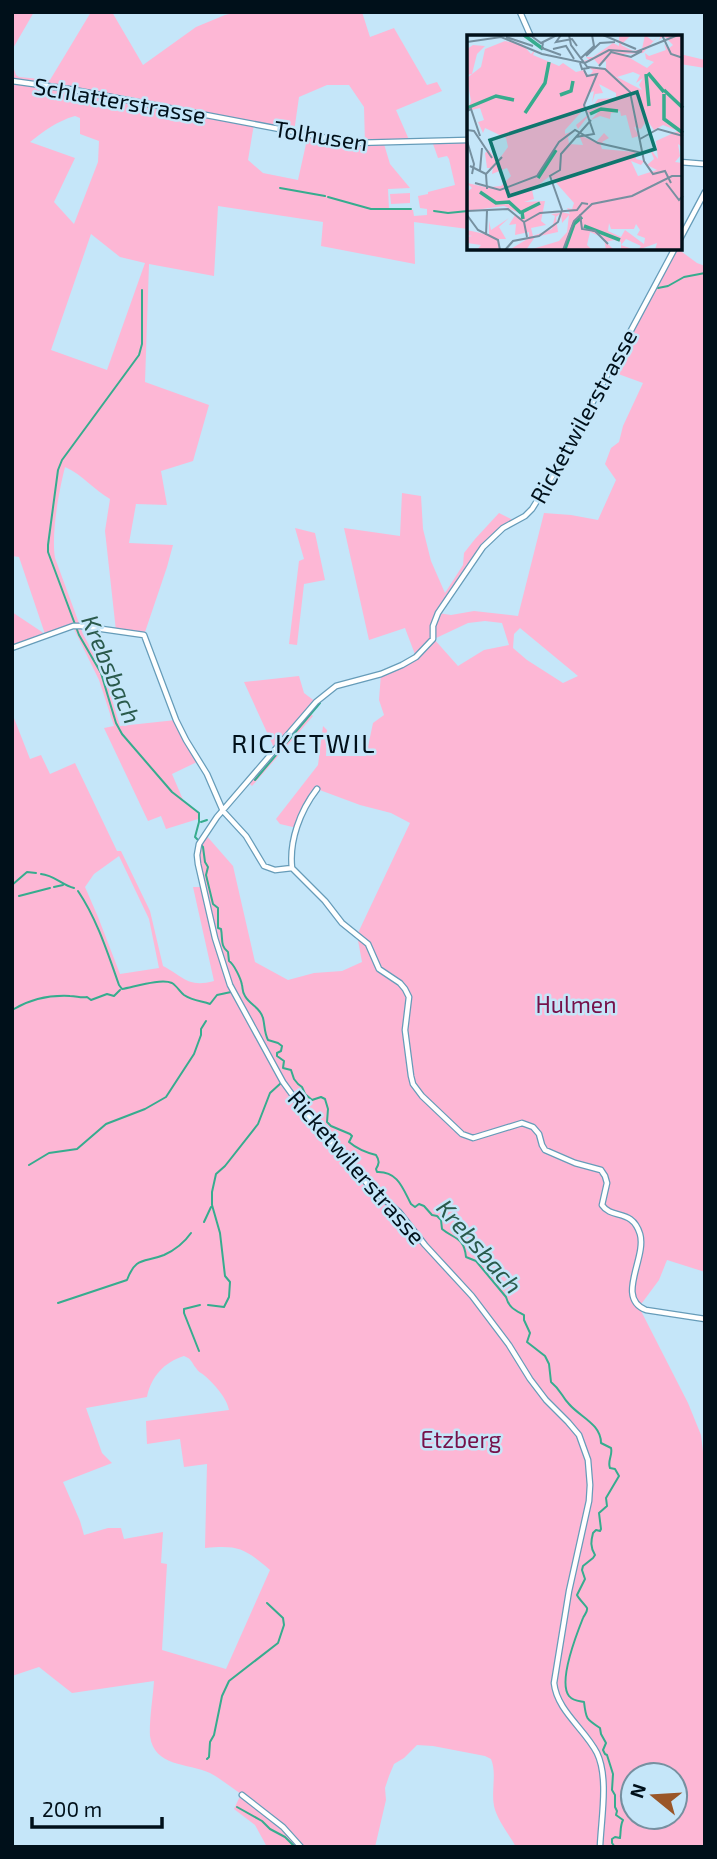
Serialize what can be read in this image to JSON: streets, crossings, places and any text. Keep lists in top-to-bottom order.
{
  "streets": {
    "street": ["Schlatterstrasse", "Tolhusen", "Ricketwilerstrasse"]
  },
  "crossings": [
    ["Schlatterstrasse", "Tolhusen"]
  ],
  "districts": ["RICKETWIL"],
  "water": ["Krebsbach"],
  "parks": ["Hulmen", "Etzberg"],
  "scale_bar": "200 m",
  "north": "left"
}
